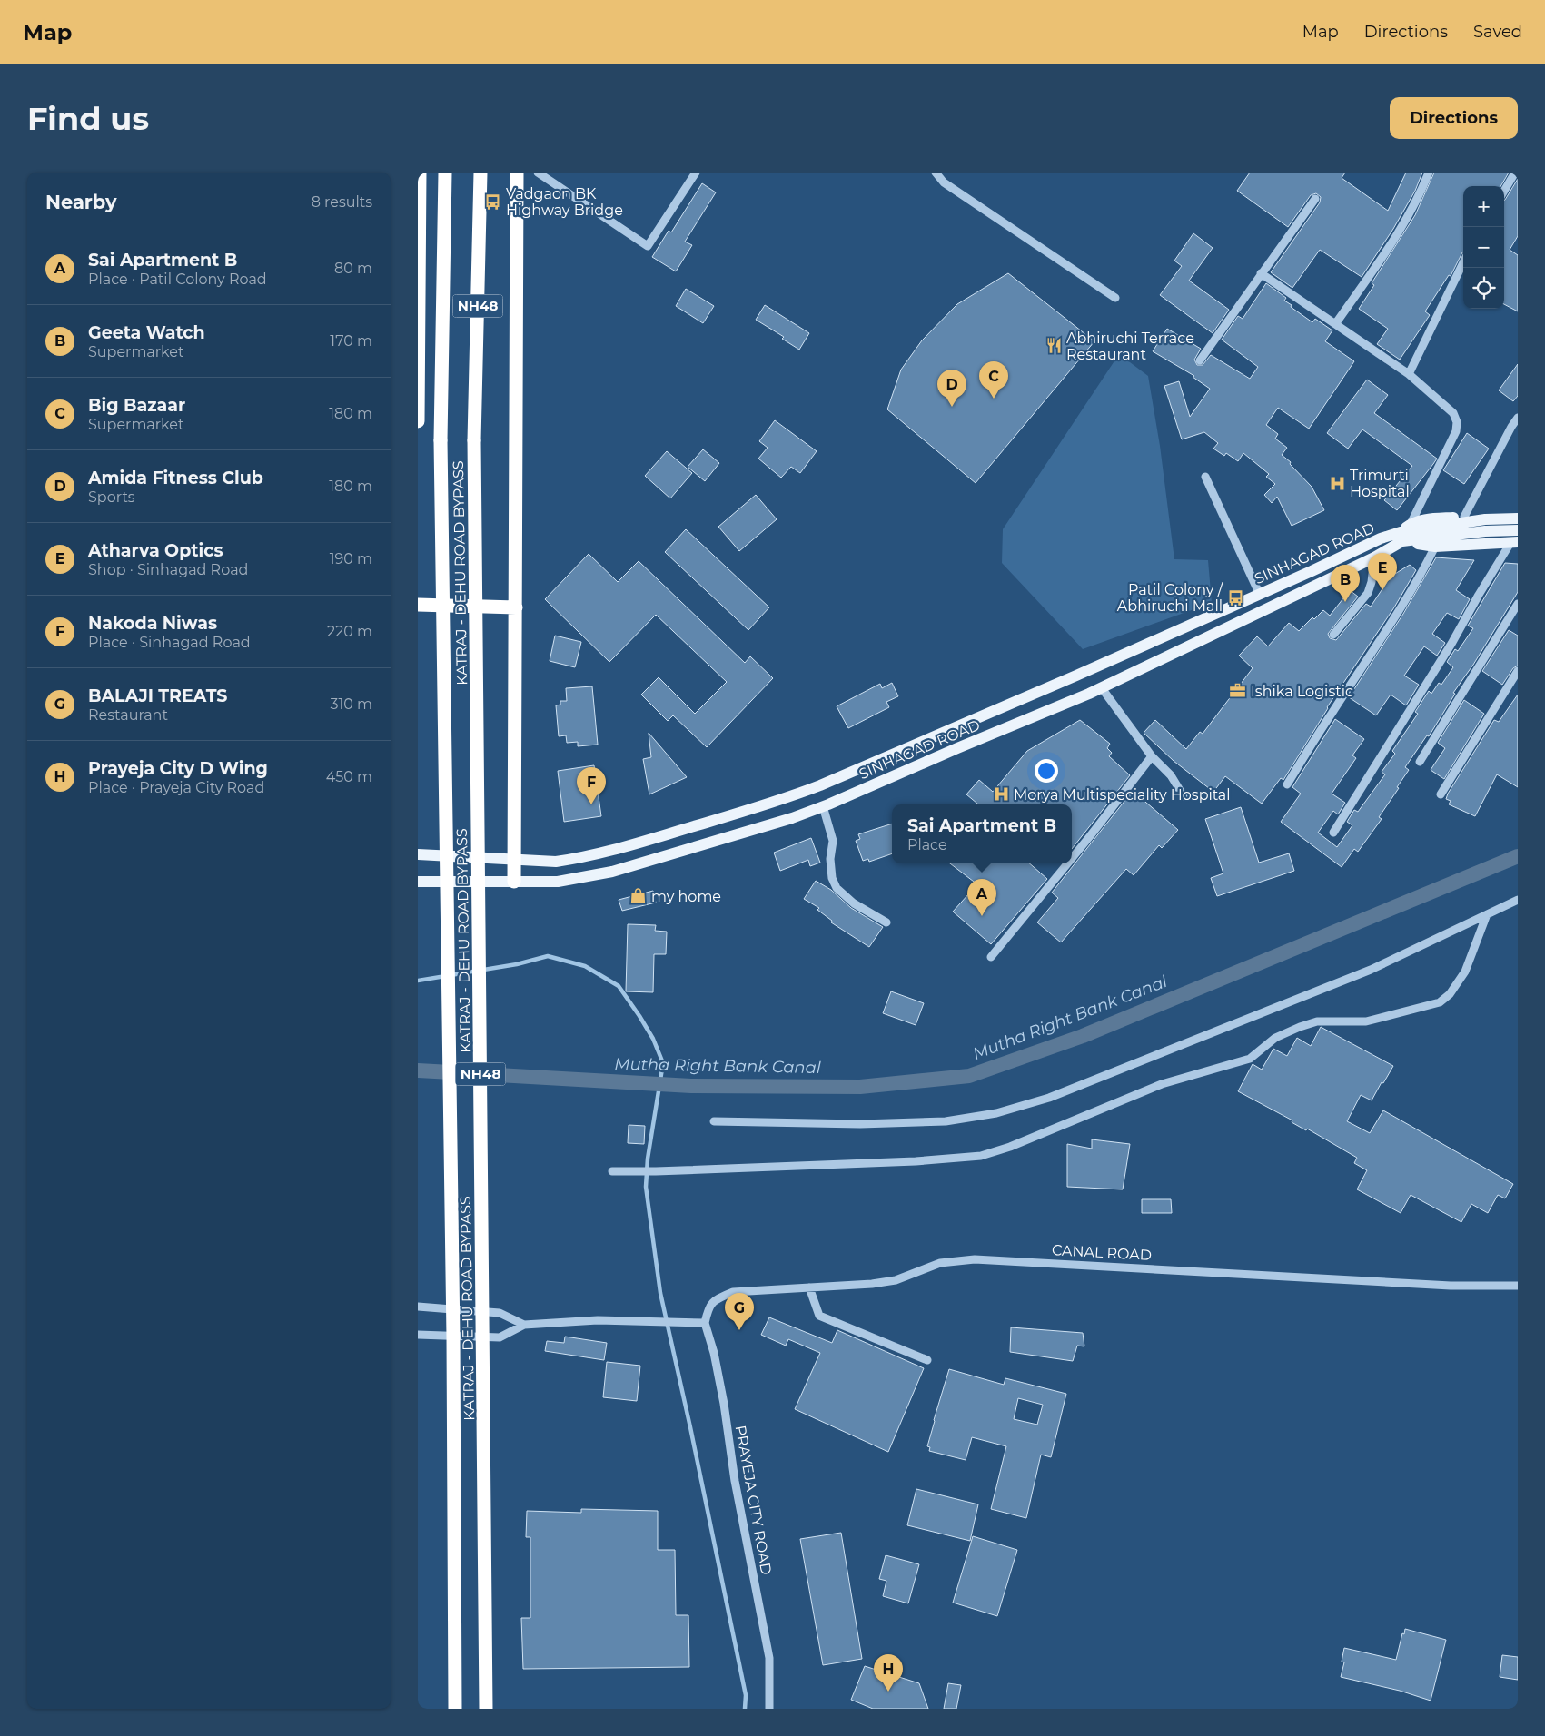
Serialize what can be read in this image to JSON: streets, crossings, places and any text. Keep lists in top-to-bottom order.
{
  "streets": {
    "highway": ["NH48", "KATRAJ - DEHU ROAD BYPASS"],
    "main road": ["SINHAGAD ROAD"],
    "street": ["CANAL ROAD", "PRAYEJA CITY ROAD"]
  },
  "crossings": [
    ["CANAL ROAD", "PRAYEJA CITY ROAD"]
  ],
  "water": ["Mutha Right Bank Canal"],
  "places": {
    "bus stop": ["Vadgaon BK Highway Bridge", "Patil Colony / Abhiruchi Mall"],
    "restaurant": ["Abhiruchi Terrace Restaurant"],
    "hospital": ["Trimurti Hospital", "Morya Multispeciality Hospital"],
    "office": ["Ishika Logistic"],
    "shop": ["my home"]
  },
  "page": {
    "header": "Map",
    "nav": ["Map", "Directions", "Saved"],
    "buttons": "Directions",
    "title": "Find us",
    "heading": ["Nearby", "8 results"],
    "map_buttons": ["+", "−"],
    "list": [
      {
        "mark": "A",
        "name": "Sai Apartment B",
        "note": "Place · Patil Colony Road",
        "value": "80 m"
      },
      {
        "mark": "B",
        "name": "Geeta Watch",
        "note": "Supermarket",
        "value": "170 m"
      },
      {
        "mark": "C",
        "name": "Big Bazaar",
        "note": "Supermarket",
        "value": "180 m"
      },
      {
        "mark": "D",
        "name": "Amida Fitness Club",
        "note": "Sports",
        "value": "180 m"
      },
      {
        "mark": "E",
        "name": "Atharva Optics",
        "note": "Shop · Sinhagad Road",
        "value": "190 m"
      },
      {
        "mark": "F",
        "name": "Nakoda Niwas",
        "note": "Place · Sinhagad Road",
        "value": "220 m"
      },
      {
        "mark": "G",
        "name": "BALAJI TREATS",
        "note": "Restaurant",
        "value": "310 m"
      },
      {
        "mark": "H",
        "name": "Prayeja City D Wing",
        "note": "Place · Prayeja City Road",
        "value": "450 m"
      }
    ],
    "pins": [
      "C",
      "D",
      "E",
      "B",
      "F",
      "A",
      "G",
      "H"
    ],
    "popup": ["Sai Apartment B", "Place"]
  }
}
